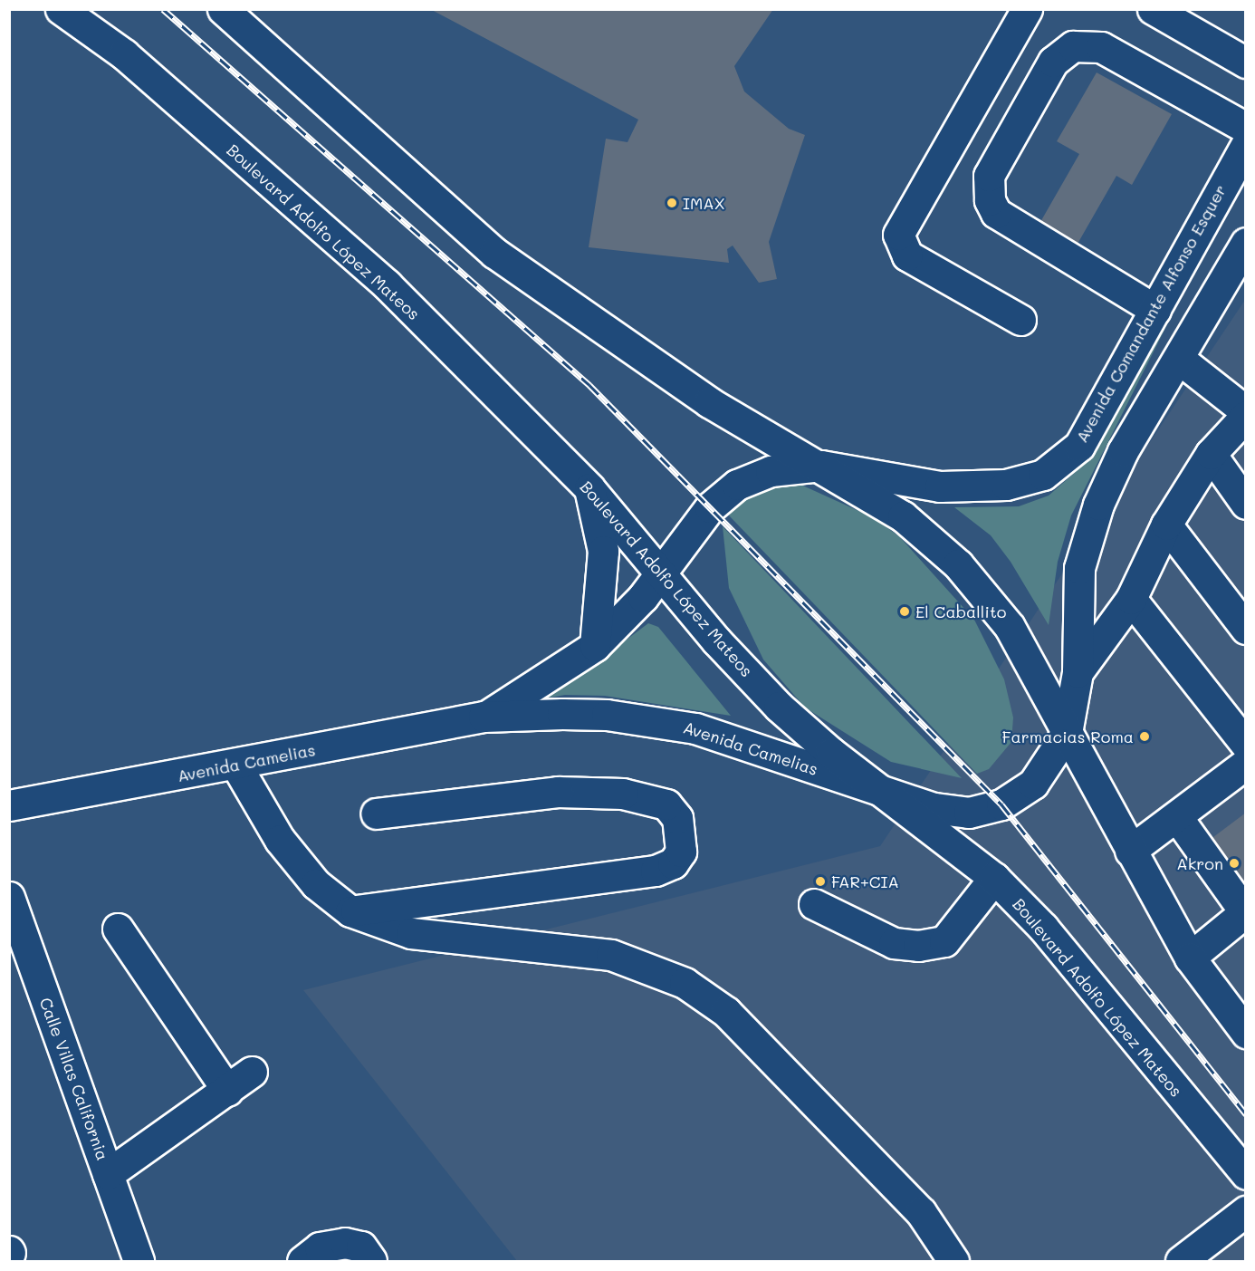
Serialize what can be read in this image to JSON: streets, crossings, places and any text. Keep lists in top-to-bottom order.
{
  "streets": {
    "street": [
      "Boulevard Adolfo López Mateos",
      "Avenida Comandante Alfonso Esquer",
      "Avenida Camelias",
      "Calle Villas California"
    ]
  },
  "crossings": [
    ["Boulevard Adolfo López Mateos", "Avenida Camelias"],
    ["Avenida Comandante Alfonso Esquer", "Avenida Camelias"]
  ],
  "places": [
    "IMAX",
    "El Caballito",
    "Farmacias Roma",
    "Akron",
    "FAR+CIA"
  ]
}
